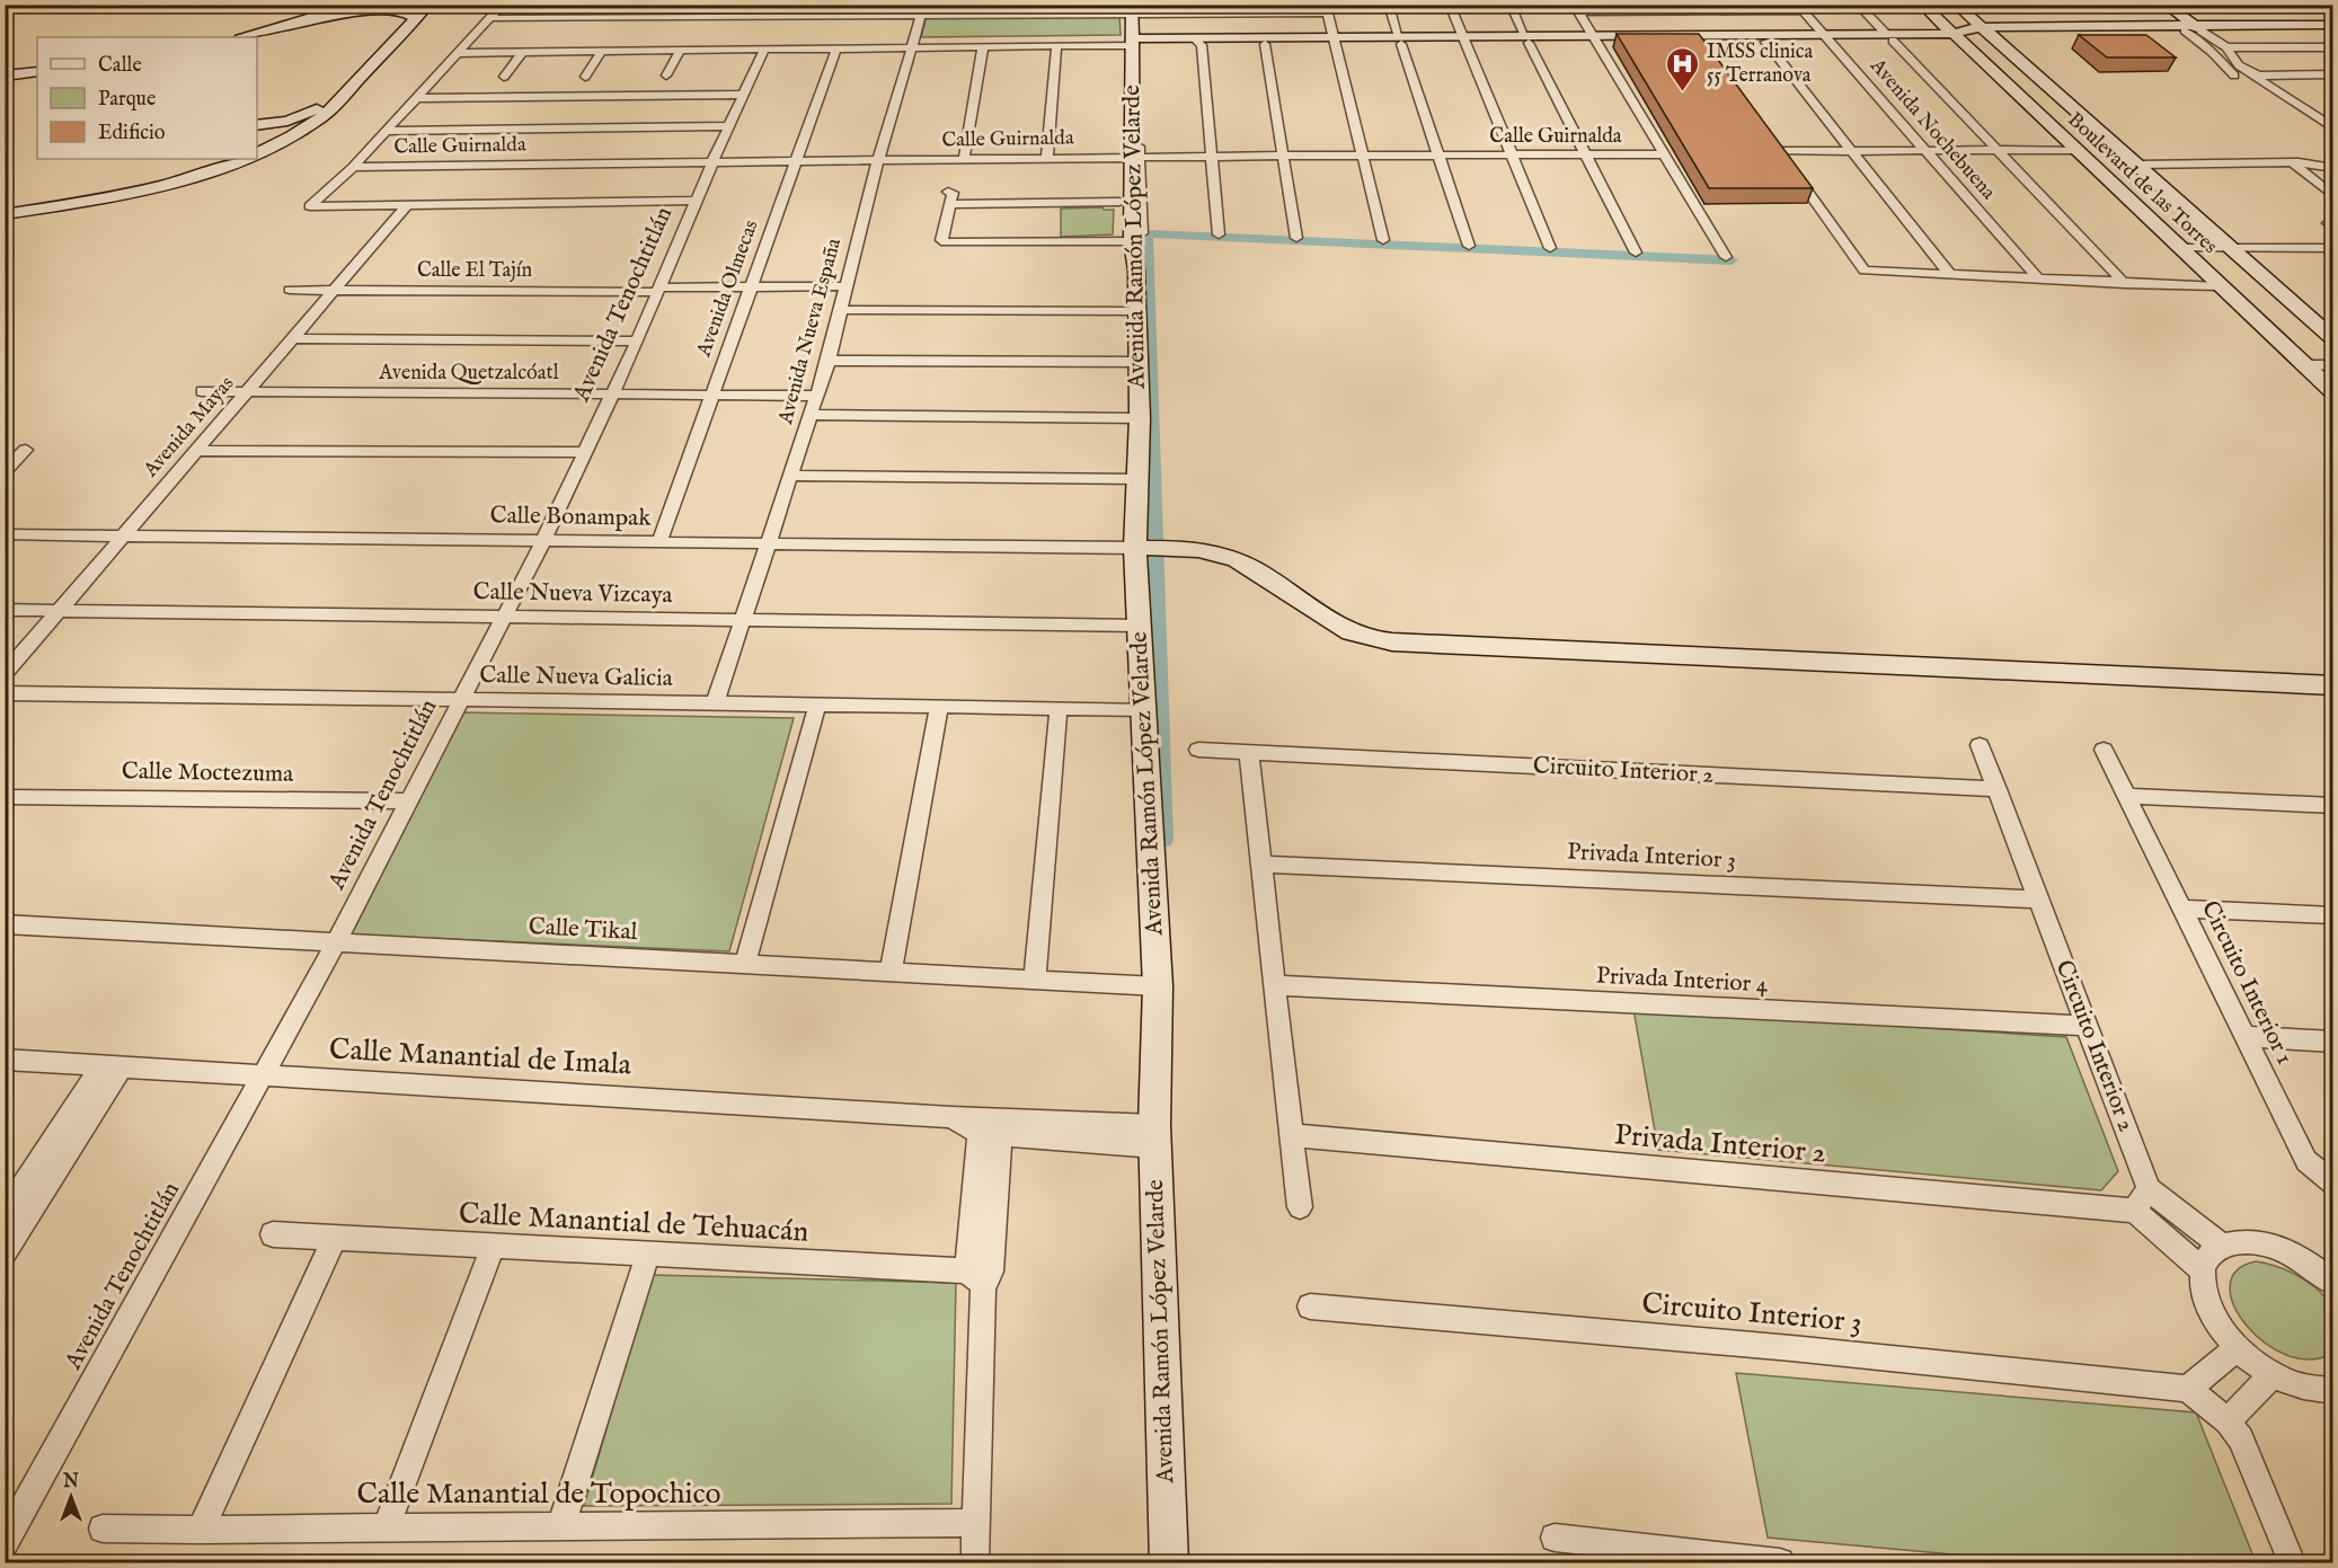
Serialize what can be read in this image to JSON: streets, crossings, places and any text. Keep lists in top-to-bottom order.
{
  "streets": {
    "street": [
      "Avenida Nochebuena",
      "Calle Guirnalda",
      "Boulevard de las Torres",
      "Avenida Ramón López Velarde",
      "Calle El Tajín",
      "Avenida Olmecas",
      "Avenida Tenochtitlán",
      "Avenida Nueva España",
      "Avenida Quetzalcóatl",
      "Avenida Mayas",
      "Calle Bonampak",
      "Calle Nueva Vizcaya",
      "Calle Nueva Galicia",
      "Circuito Interior 2",
      "Calle Moctezuma",
      "Privada Interior 3",
      "Calle Tikal",
      "Privada Interior 4",
      "Circuito Interior 1",
      "Calle Manantial de Imala",
      "Privada Interior 2",
      "Calle Manantial de Tehuacán",
      "Circuito Interior 3",
      "Calle Manantial de Topochico"
    ]
  },
  "crossings": [
    ["Calle Guirnalda", "Avenida Ramón López Velarde"],
    ["Calle Guirnalda", "Avenida Olmecas"],
    ["Calle Guirnalda", "Avenida Tenochtitlán"],
    ["Calle Guirnalda", "Avenida Nueva España"],
    ["Avenida Ramón López Velarde", "Calle Bonampak"],
    ["Avenida Ramón López Velarde", "Calle Nueva Vizcaya"],
    ["Avenida Ramón López Velarde", "Calle Nueva Galicia"],
    ["Avenida Ramón López Velarde", "Calle Tikal"],
    ["Avenida Ramón López Velarde", "Calle Manantial de Imala"],
    ["Calle El Tajín", "Avenida Olmecas"],
    ["Calle El Tajín", "Avenida Tenochtitlán"],
    ["Calle El Tajín", "Avenida Nueva España"],
    ["Calle El Tajín", "Avenida Mayas"],
    ["Avenida Olmecas", "Avenida Quetzalcóatl"],
    ["Avenida Olmecas", "Calle Bonampak"],
    ["Avenida Tenochtitlán", "Avenida Quetzalcóatl"],
    ["Avenida Tenochtitlán", "Calle Bonampak"],
    ["Avenida Tenochtitlán", "Calle Nueva Vizcaya"],
    ["Avenida Tenochtitlán", "Calle Nueva Galicia"],
    ["Avenida Tenochtitlán", "Calle Moctezuma"],
    ["Avenida Tenochtitlán", "Calle Tikal"],
    ["Avenida Tenochtitlán", "Calle Manantial de Imala"],
    ["Avenida Nueva España", "Avenida Quetzalcóatl"],
    ["Avenida Nueva España", "Calle Bonampak"],
    ["Avenida Nueva España", "Calle Nueva Vizcaya"],
    ["Avenida Nueva España", "Calle Nueva Galicia"],
    ["Avenida Quetzalcóatl", "Avenida Mayas"],
    ["Avenida Mayas", "Calle Bonampak"],
    ["Avenida Mayas", "Calle Nueva Vizcaya"],
    ["Circuito Interior 2", "Privada Interior 3"],
    ["Circuito Interior 2", "Privada Interior 4"],
    ["Circuito Interior 2", "Privada Interior 2"]
  ],
  "places": {
    "hospital": ["IMSS clinica 55 Terranova"]
  },
  "legend": ["Calle", "Parque", "Edificio"],
  "north": "top"
}
